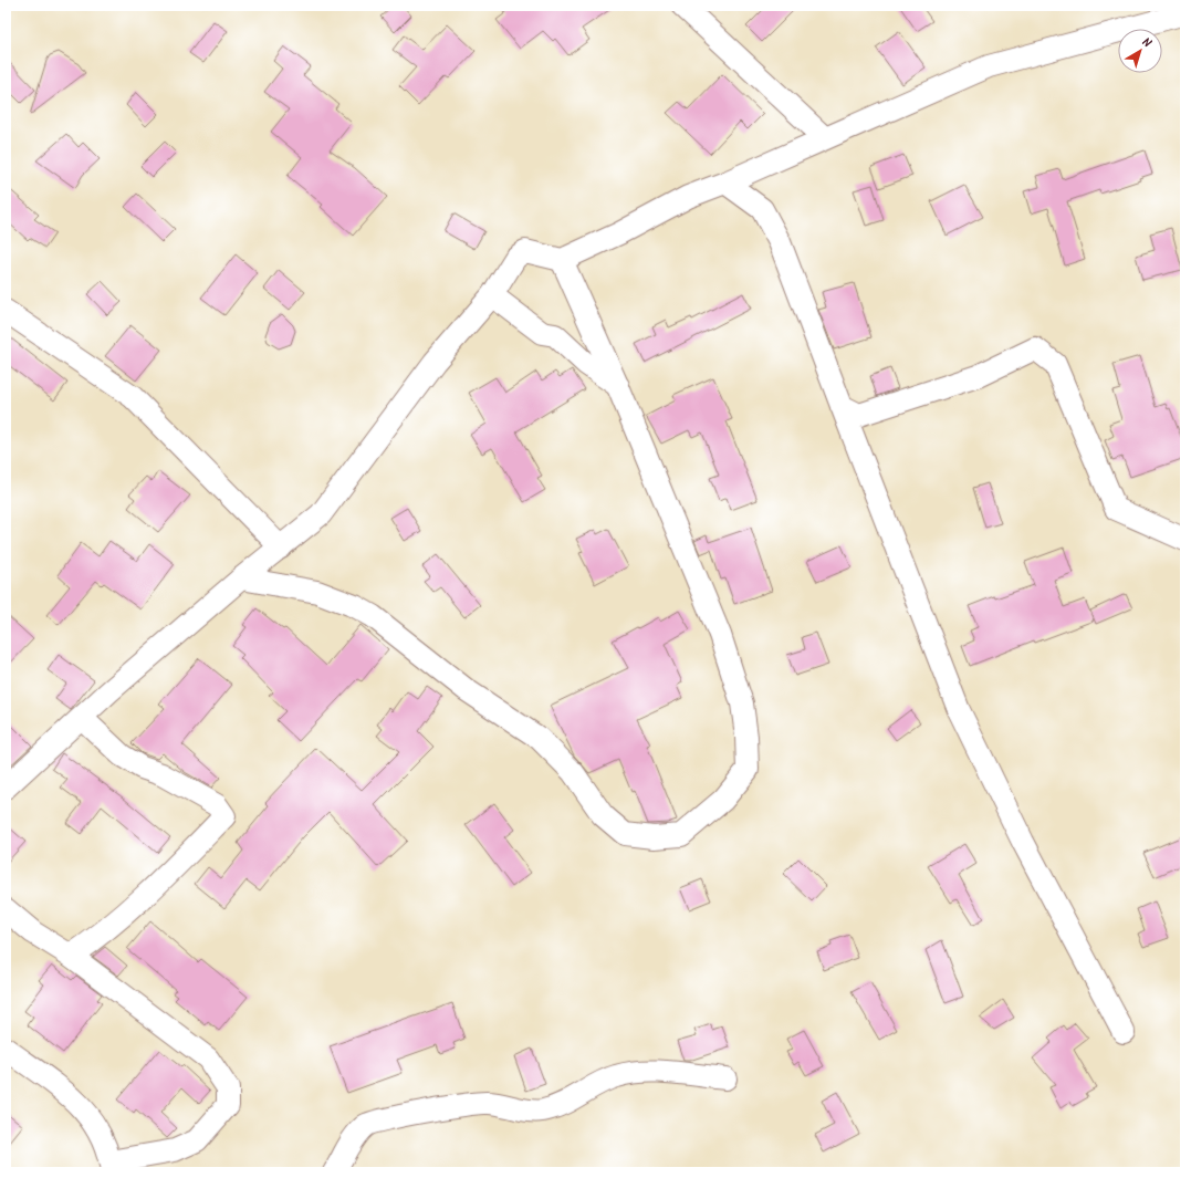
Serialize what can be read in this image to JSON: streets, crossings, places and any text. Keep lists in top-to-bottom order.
{
  "north": "top right"
}
